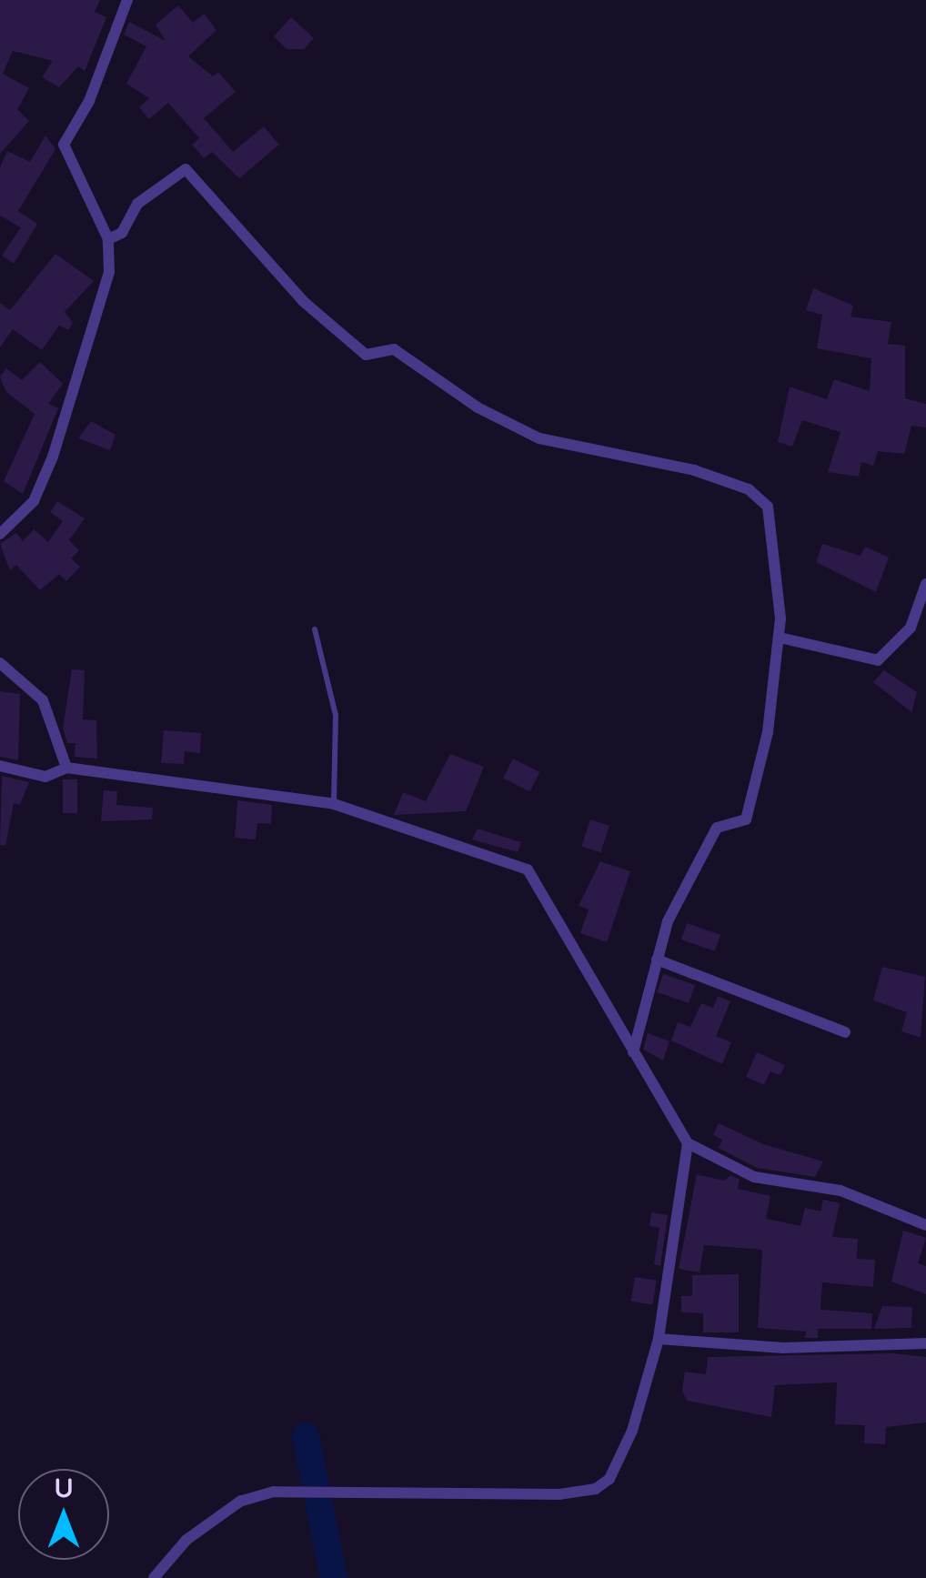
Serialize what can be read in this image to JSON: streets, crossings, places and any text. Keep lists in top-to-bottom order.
{
  "north": "top"
}
